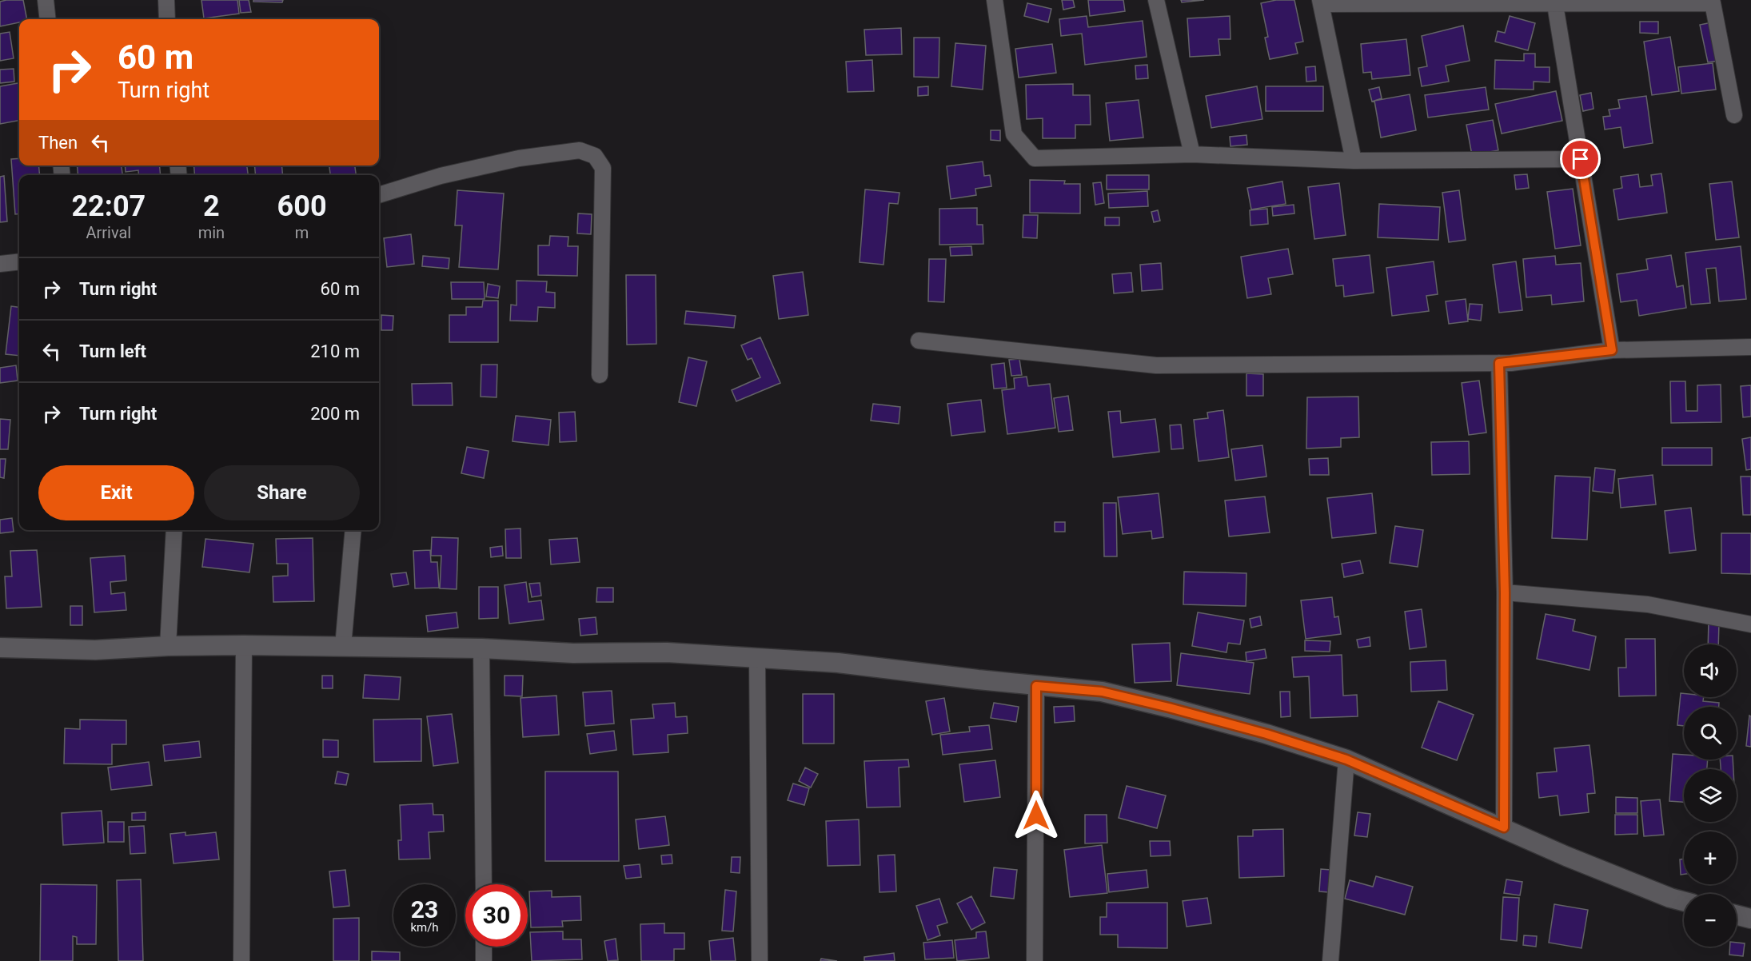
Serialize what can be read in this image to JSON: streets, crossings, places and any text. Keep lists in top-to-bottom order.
{
  "page": {
    "turn": ["60 m", "Turn right"],
    "then": "Then",
    "eta": [
      "22:07",
      "Arrival",
      "2",
      "min",
      "600",
      "m"
    ],
    "list": [
      {
        "name": "Turn right",
        "value": "60 m"
      },
      {
        "name": "Turn left",
        "value": "210 m"
      },
      {
        "name": "Turn right",
        "value": "200 m"
      }
    ],
    "buttons": ["Exit", "Share"],
    "map_buttons": ["+", "−"],
    "speed": "23 km/h",
    "limit": "30"
  }
}
